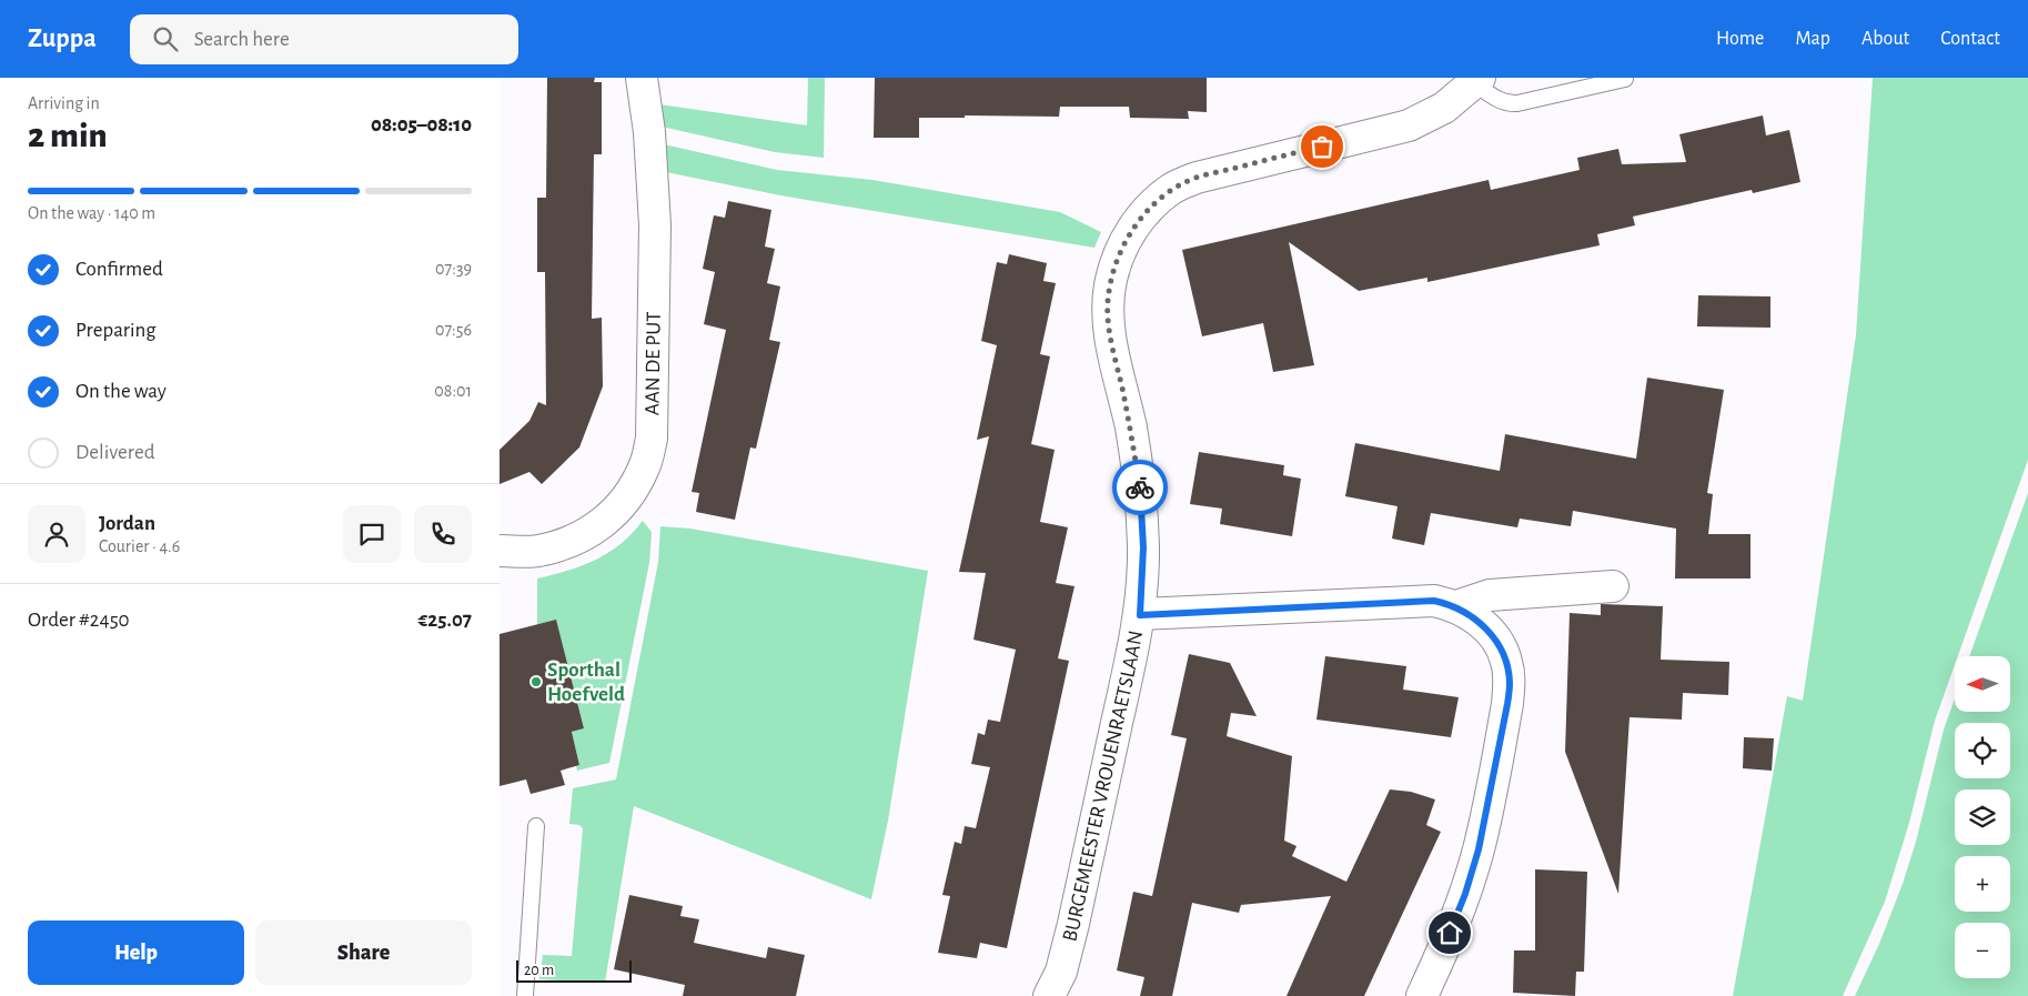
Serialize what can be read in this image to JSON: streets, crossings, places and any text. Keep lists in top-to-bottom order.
{
  "streets": {
    "street": ["AAN DE PUT", "BURGEMEESTER VROUENRAETSLAAN"]
  },
  "places": ["Sporthal Hoefveld"],
  "scale_bar": "20 m",
  "north": "left",
  "page": {
    "header": "Zuppa",
    "search": "Search here",
    "nav": [
      "Home",
      "Map",
      "About",
      "Contact"
    ],
    "heading": ["2 min", "Arriving in", "08:05–08:10"],
    "panel": [
      "Jordan",
      "Courier · 4.6",
      "Order #2450",
      "€25.07"
    ],
    "bar": "On the way · 140 m",
    "list": [
      ["Confirmed", "07:39"],
      ["Preparing", "07:56"],
      ["On the way", "08:01"],
      "Delivered"
    ],
    "map_buttons": ["+", "−"],
    "buttons": ["Help", "Share"],
    "scale": "20 m"
  }
}
